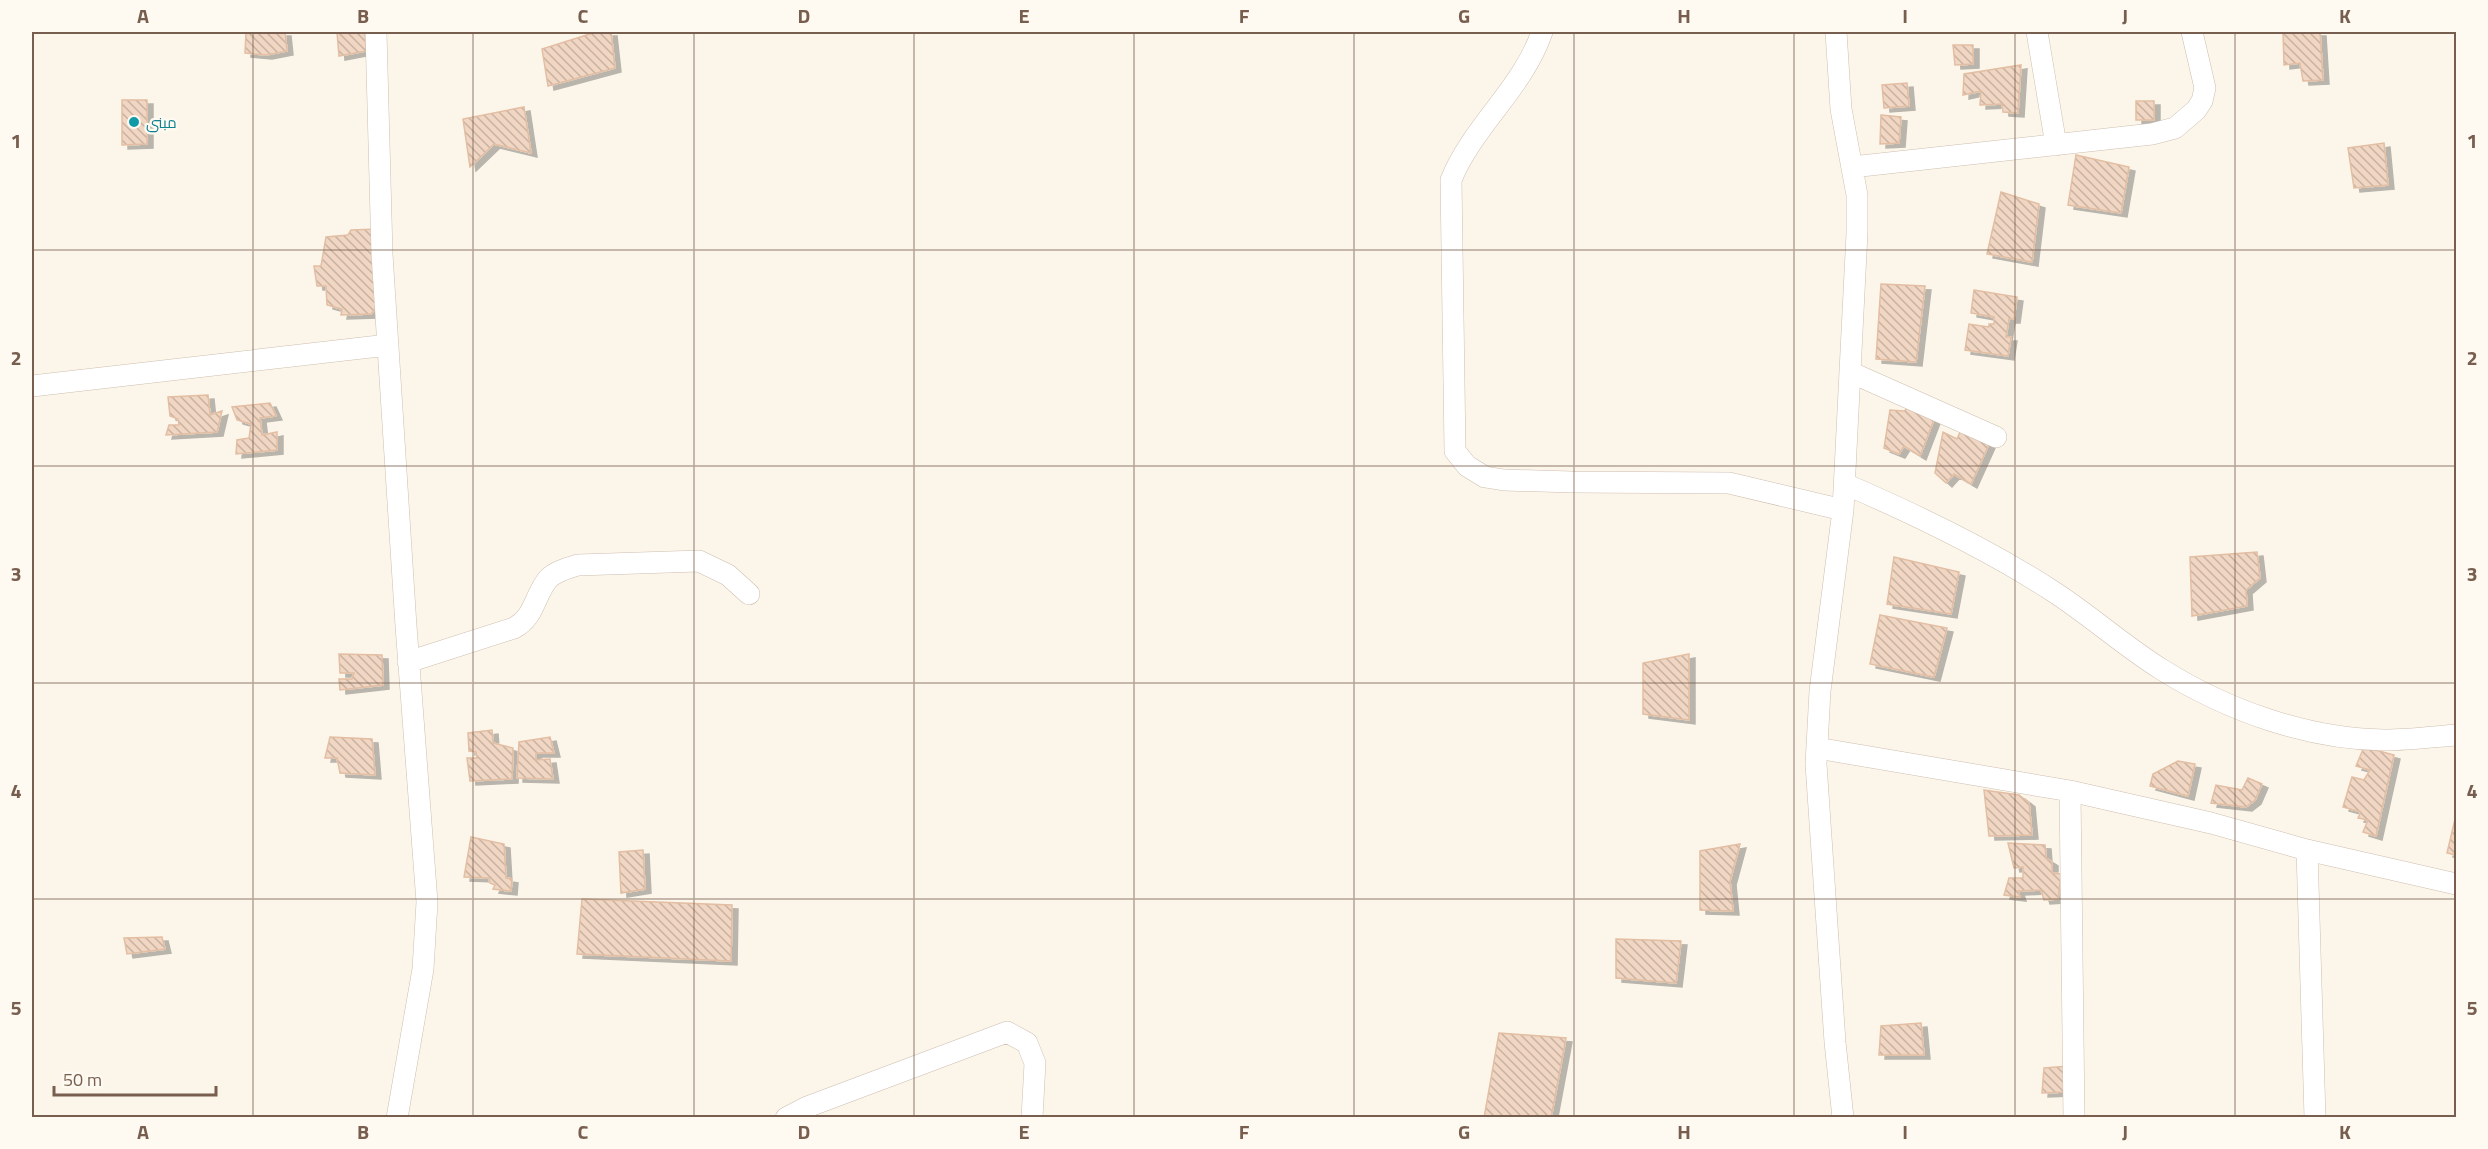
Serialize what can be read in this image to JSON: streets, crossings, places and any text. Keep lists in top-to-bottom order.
{
  "places": ["مبنى"],
  "scale_bar": "50 m",
  "grid": {
    "columns": [
      "A",
      "B",
      "C",
      "D",
      "E",
      "F",
      "G",
      "H",
      "I",
      "J",
      "K"
    ],
    "rows": [
      "1",
      "2",
      "3",
      "4",
      "5"
    ]
  }
}
